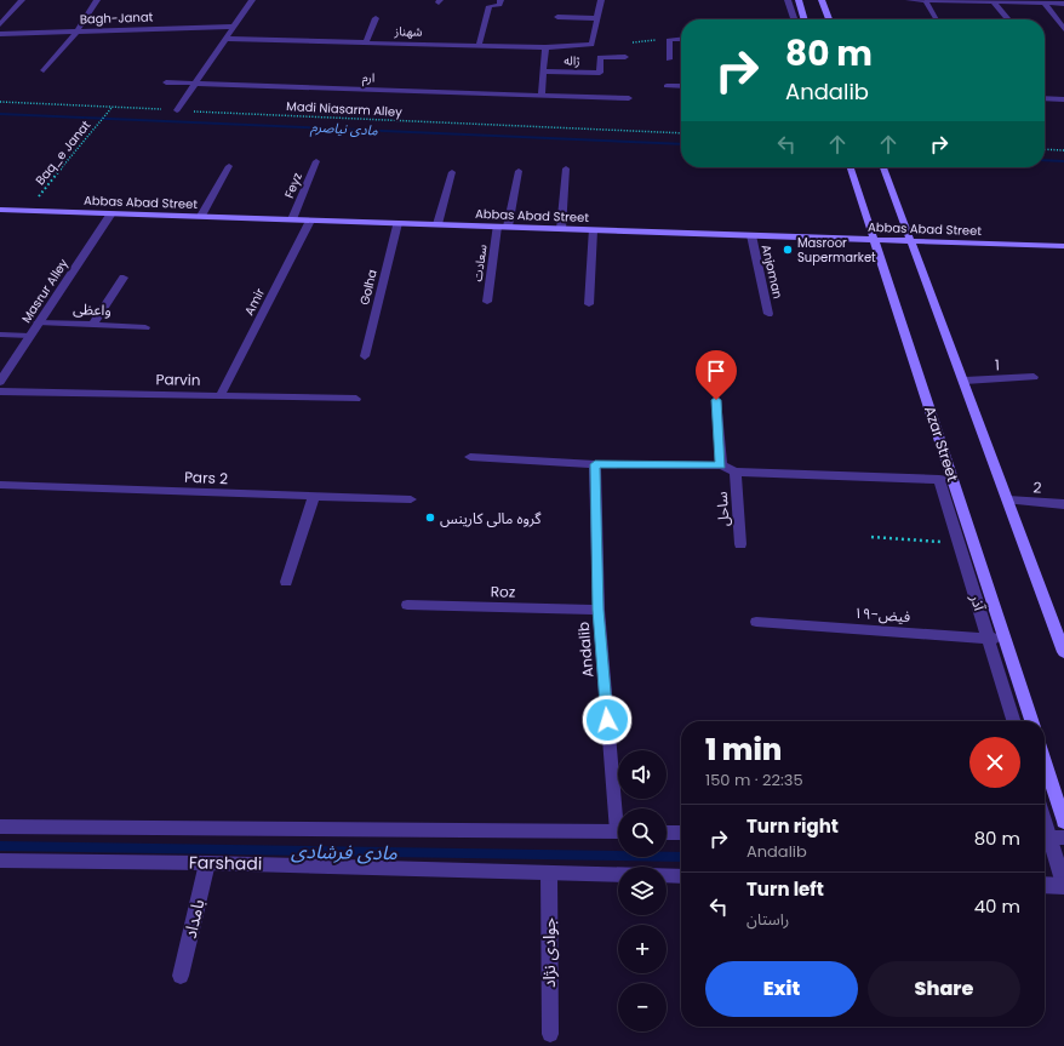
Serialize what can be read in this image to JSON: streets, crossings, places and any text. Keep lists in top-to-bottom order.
{
  "streets": {
    "main road": ["Abbas Abad Street", "Azar Street"],
    "street": [
      "Bagh-Janat",
      "شهناز",
      "ژاله",
      "ارم",
      "Feyz",
      "سعادت",
      "Anjoman",
      "Golha",
      "Masrur Alley",
      "Amir",
      "واعظی",
      "1",
      "Parvin",
      "Pars 2",
      "2",
      "ساحل",
      "Roz",
      "آذر",
      "۱۹-فیض",
      "Andalib",
      "Farshadi",
      "بامداد",
      "جوادی نژاد"
    ],
    "path": ["Madi Niasarm Alley", "Baq_e Janat"]
  },
  "crossings": [
    ["Madi Niasarm Alley", "Baq_e Janat"],
    ["Baq_e Janat", "Abbas Abad Street"],
    ["Feyz", "Abbas Abad Street"],
    ["Abbas Abad Street", "سعادت"],
    ["Abbas Abad Street", "Anjoman"],
    ["Abbas Abad Street", "Golha"],
    ["Abbas Abad Street", "Masrur Alley"],
    ["Abbas Abad Street", "Amir"],
    ["Abbas Abad Street", "Azar Street"],
    ["Masrur Alley", "واعظی"],
    ["Amir", "Parvin"],
    ["Azar Street", "آذر"],
    ["Azar Street", "۱۹-فیض"],
    ["Roz", "Andalib"],
    ["آذر", "۱۹-فیض"],
    ["Farshadi", "بامداد"],
    ["Farshadi", "جوادی نژاد"]
  ],
  "water": ["مادی نیاصرم", "مادی فرشادی"],
  "places": ["Masroor Supermarket", "گروه مالی کارینس"],
  "page": {
    "turn": ["80 m", "Andalib"],
    "heading": ["1 min", "150 m · 22:35"],
    "map_buttons": ["+", "−"],
    "list": [
      {
        "name": "Turn right",
        "note": "Andalib",
        "value": "80 m"
      },
      {
        "name": "Turn left",
        "note": "راستان",
        "value": "40 m"
      }
    ],
    "buttons": ["Exit", "Share"]
  }
}
